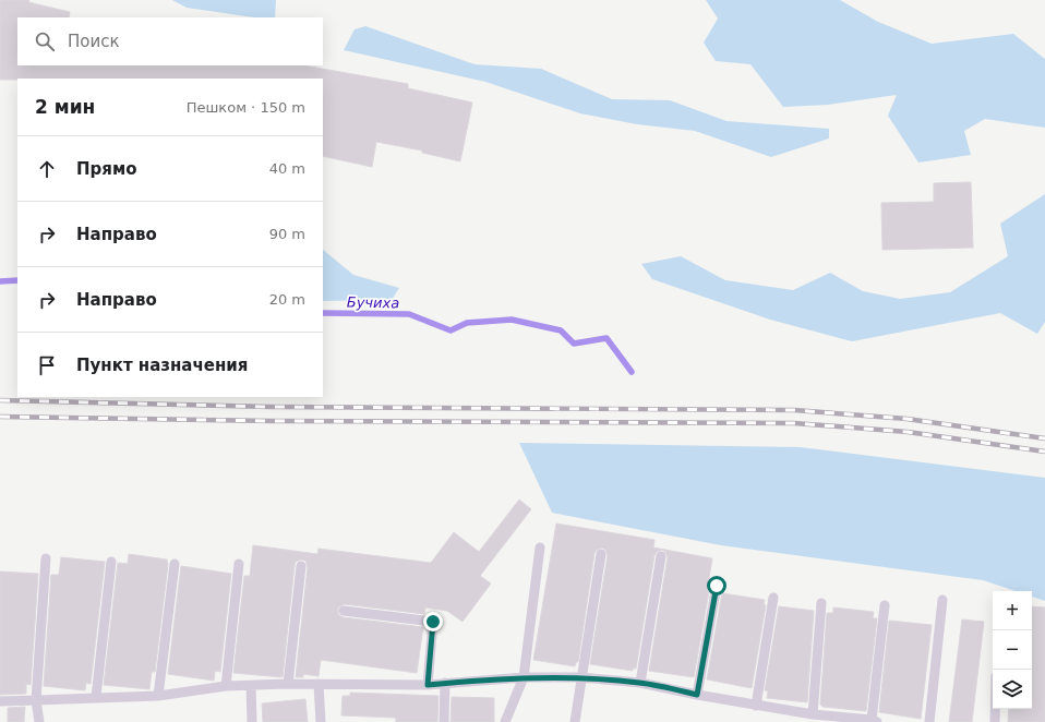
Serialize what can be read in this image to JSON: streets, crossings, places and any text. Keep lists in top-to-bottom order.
{
  "water": ["Бучиха"],
  "page": {
    "search": "Поиск",
    "heading": ["2 мин", "Пешком · 150 m"],
    "list": [
      ["Прямо", "40 m"],
      ["Направо", "90 m"],
      ["Направо", "20 m"],
      "Пункт назначения"
    ],
    "map_buttons": ["+", "−"]
  }
}
